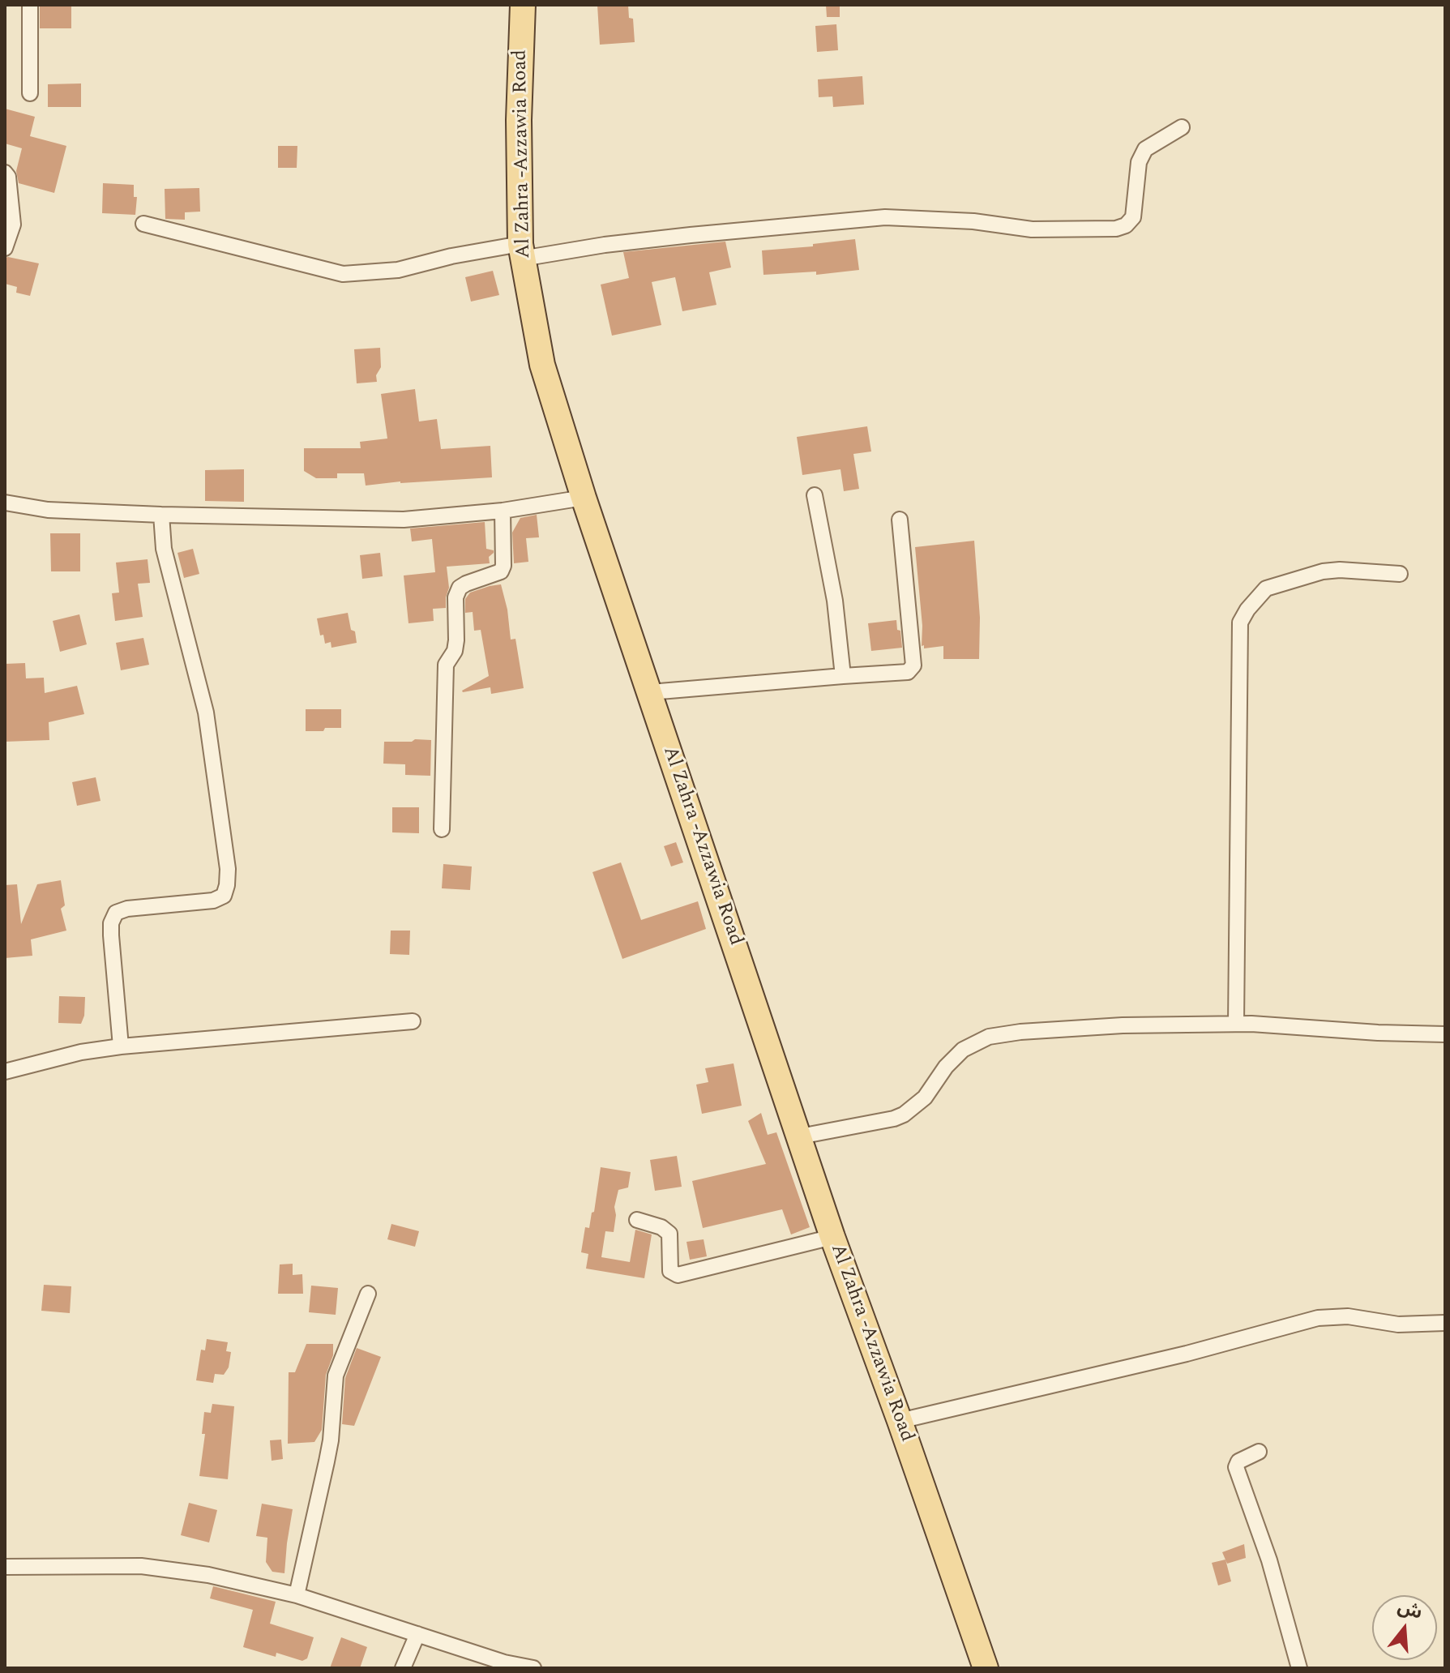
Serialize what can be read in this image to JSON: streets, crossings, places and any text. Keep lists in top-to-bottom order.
{
  "streets": {
    "main road": ["Al Zahra -Azzawia Road"]
  },
  "north": "top"
}
